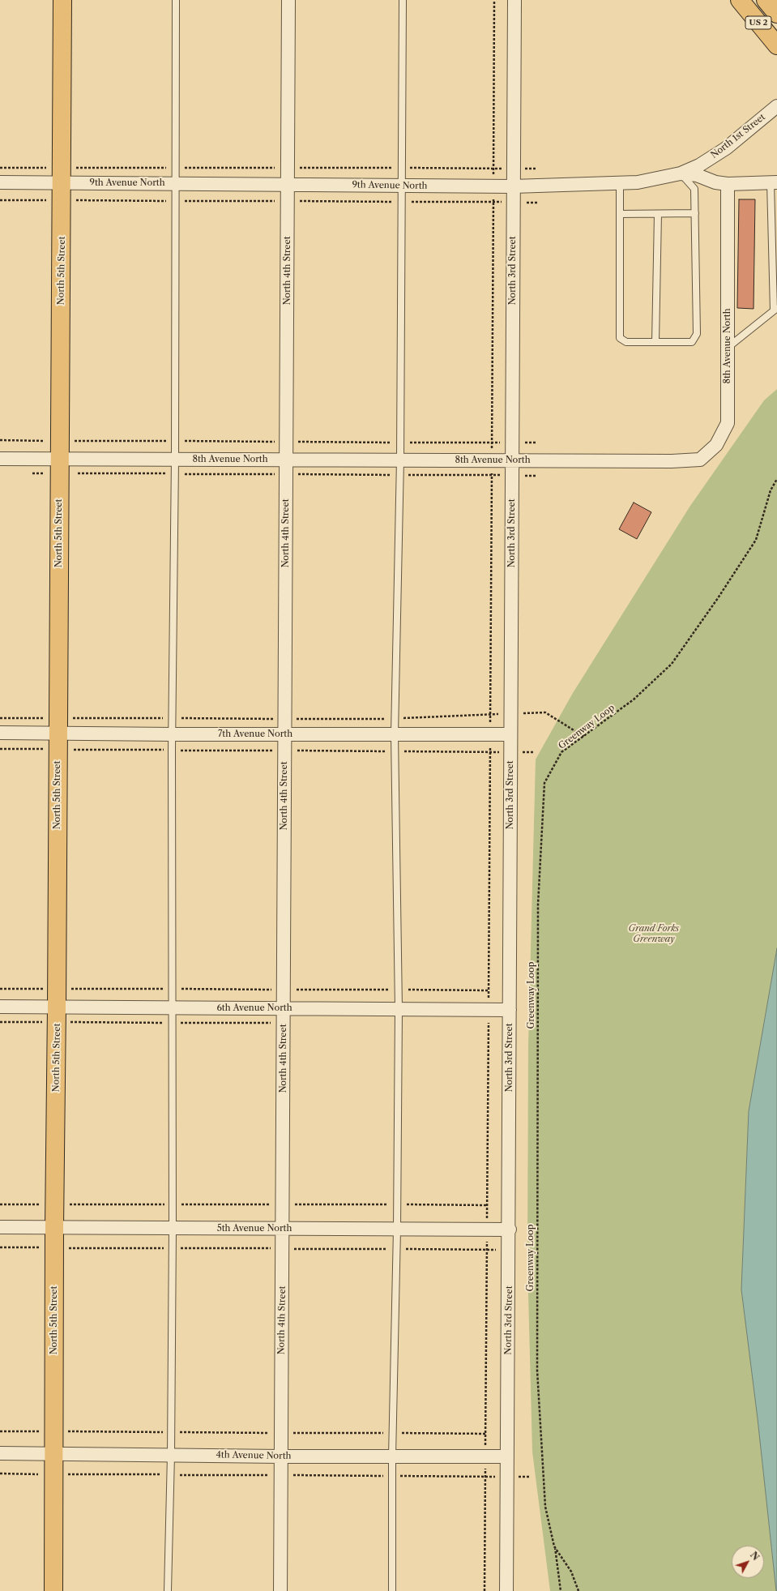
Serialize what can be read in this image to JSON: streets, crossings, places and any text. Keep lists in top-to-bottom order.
{
  "streets": {
    "main road": ["US 2", "North 5th Street"],
    "street": [
      "North 1st Street",
      "9th Avenue North",
      "North 4th Street",
      "North 3rd Street",
      "8th Avenue North",
      "7th Avenue North",
      "6th Avenue North",
      "5th Avenue North",
      "4th Avenue North"
    ],
    "path": ["Greenway Loop"]
  },
  "crossings": [
    ["North 1st Street", "9th Avenue North"],
    ["9th Avenue North", "North 5th Street"],
    ["9th Avenue North", "North 4th Street"],
    ["9th Avenue North", "North 3rd Street"],
    ["9th Avenue North", "8th Avenue North"],
    ["North 5th Street", "8th Avenue North"],
    ["North 5th Street", "7th Avenue North"],
    ["North 5th Street", "6th Avenue North"],
    ["North 5th Street", "5th Avenue North"],
    ["North 5th Street", "4th Avenue North"],
    ["North 4th Street", "8th Avenue North"],
    ["North 4th Street", "7th Avenue North"],
    ["North 4th Street", "6th Avenue North"],
    ["North 4th Street", "5th Avenue North"],
    ["North 4th Street", "4th Avenue North"],
    ["North 3rd Street", "8th Avenue North"],
    ["North 3rd Street", "7th Avenue North"],
    ["North 3rd Street", "6th Avenue North"],
    ["North 3rd Street", "5th Avenue North"],
    ["North 3rd Street", "4th Avenue North"]
  ],
  "parks": ["Grand Forks Greenway"],
  "north": "top right"
}
